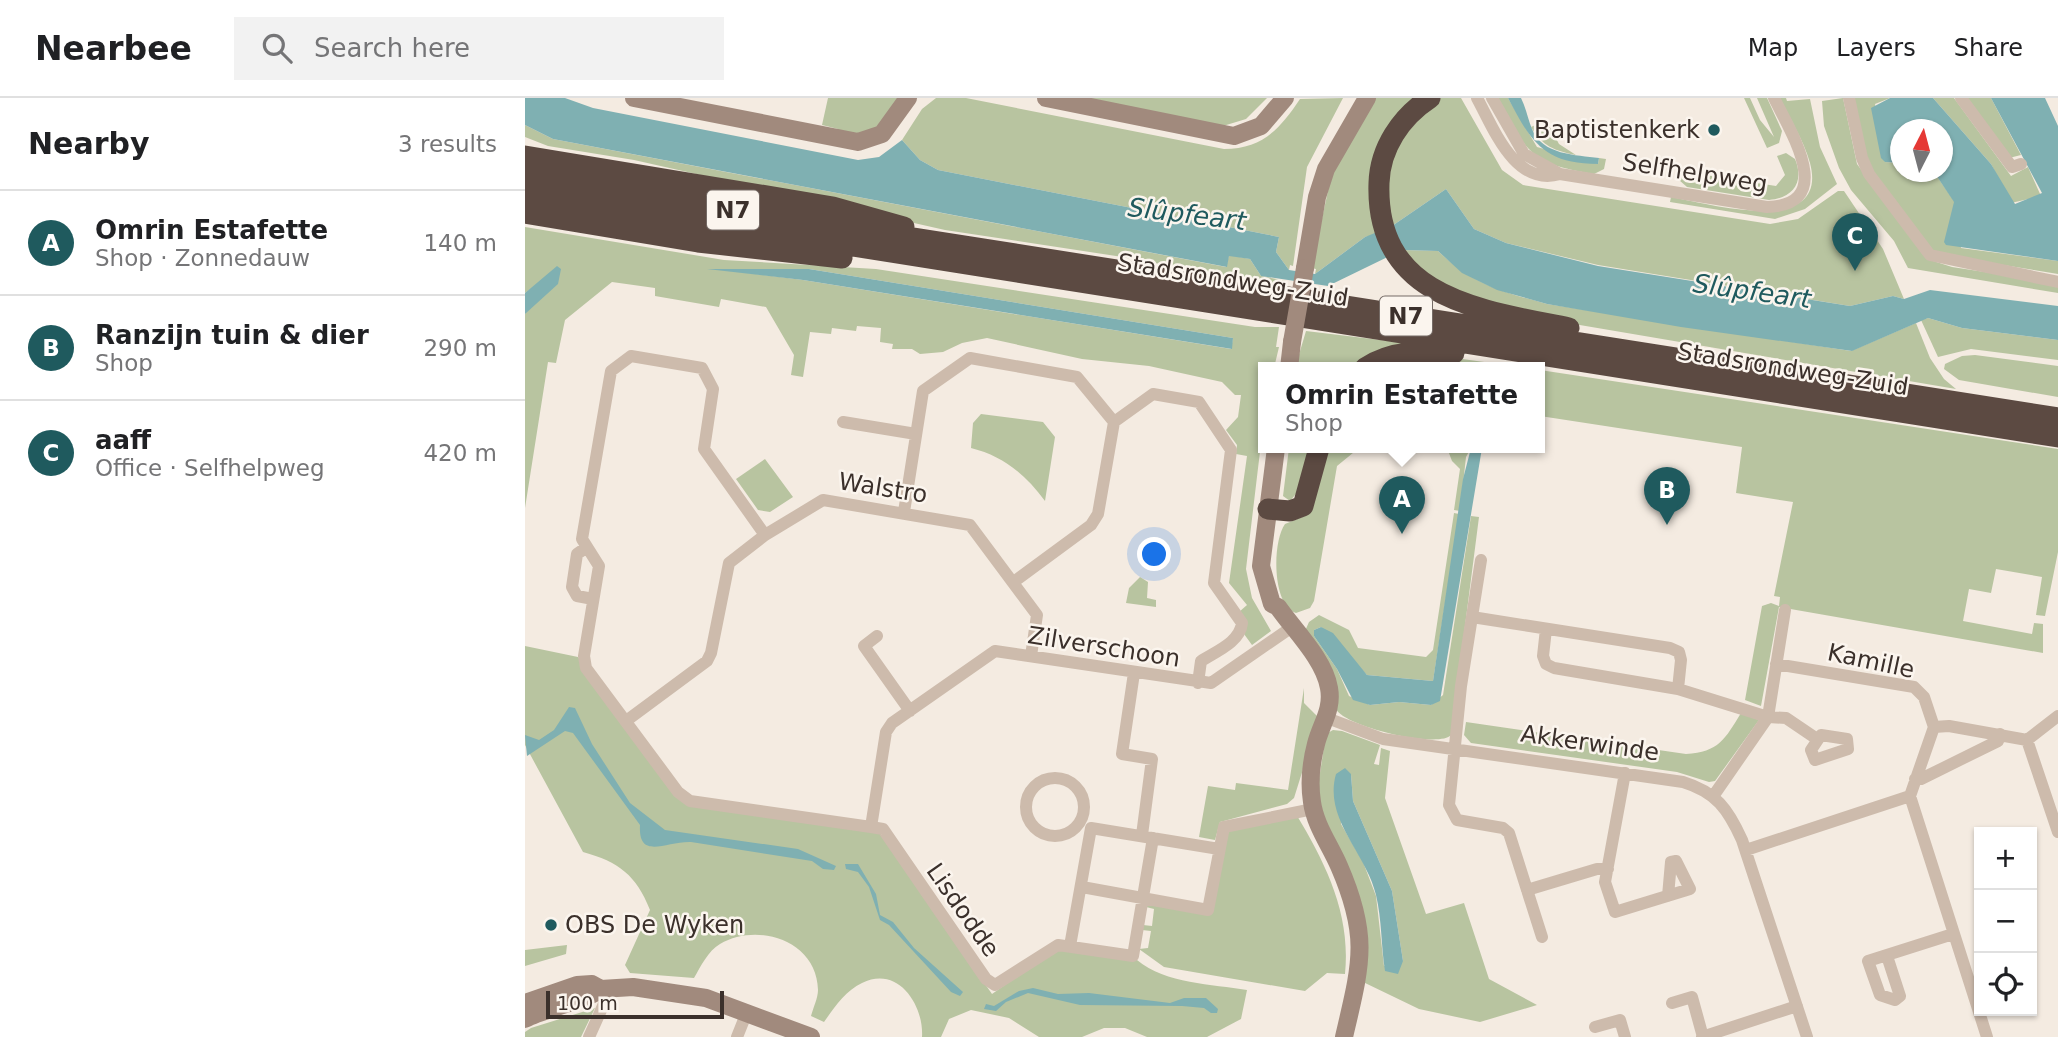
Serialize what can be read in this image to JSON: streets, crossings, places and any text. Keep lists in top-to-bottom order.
{
  "streets": {
    "highway": ["N7", "Stadsrondweg-Zuid"],
    "street": [
      "Selfhelpweg",
      "Walstro",
      "Zilverschoon",
      "Kamille",
      "Akkerwinde",
      "Lisdodde"
    ]
  },
  "crossings": [
    ["N7", "Stadsrondweg-Zuid"],
    ["Walstro", "Zilverschoon"],
    ["Zilverschoon", "Lisdodde"]
  ],
  "water": ["Slûpfeart"],
  "places": ["Baptistenkerk", "OBS De Wyken"],
  "scale_bar": "100 m",
  "north": "top",
  "page": {
    "header": "Nearbee",
    "search": "Search here",
    "nav": ["Map", "Layers", "Share"],
    "heading": ["Nearby", "3 results"],
    "list": [
      {
        "mark": "A",
        "name": "Omrin Estafette",
        "note": "Shop · Zonnedauw",
        "value": "140 m"
      },
      {
        "mark": "B",
        "name": "Ranzijn tuin & dier",
        "note": "Shop",
        "value": "290 m"
      },
      {
        "mark": "C",
        "name": "aaff",
        "note": "Office · Selfhelpweg",
        "value": "420 m"
      }
    ],
    "pins": ["C", "B", "A"],
    "popup": ["Omrin Estafette", "Shop"],
    "map_buttons": ["+", "−"],
    "scale": "100 m"
  }
}
